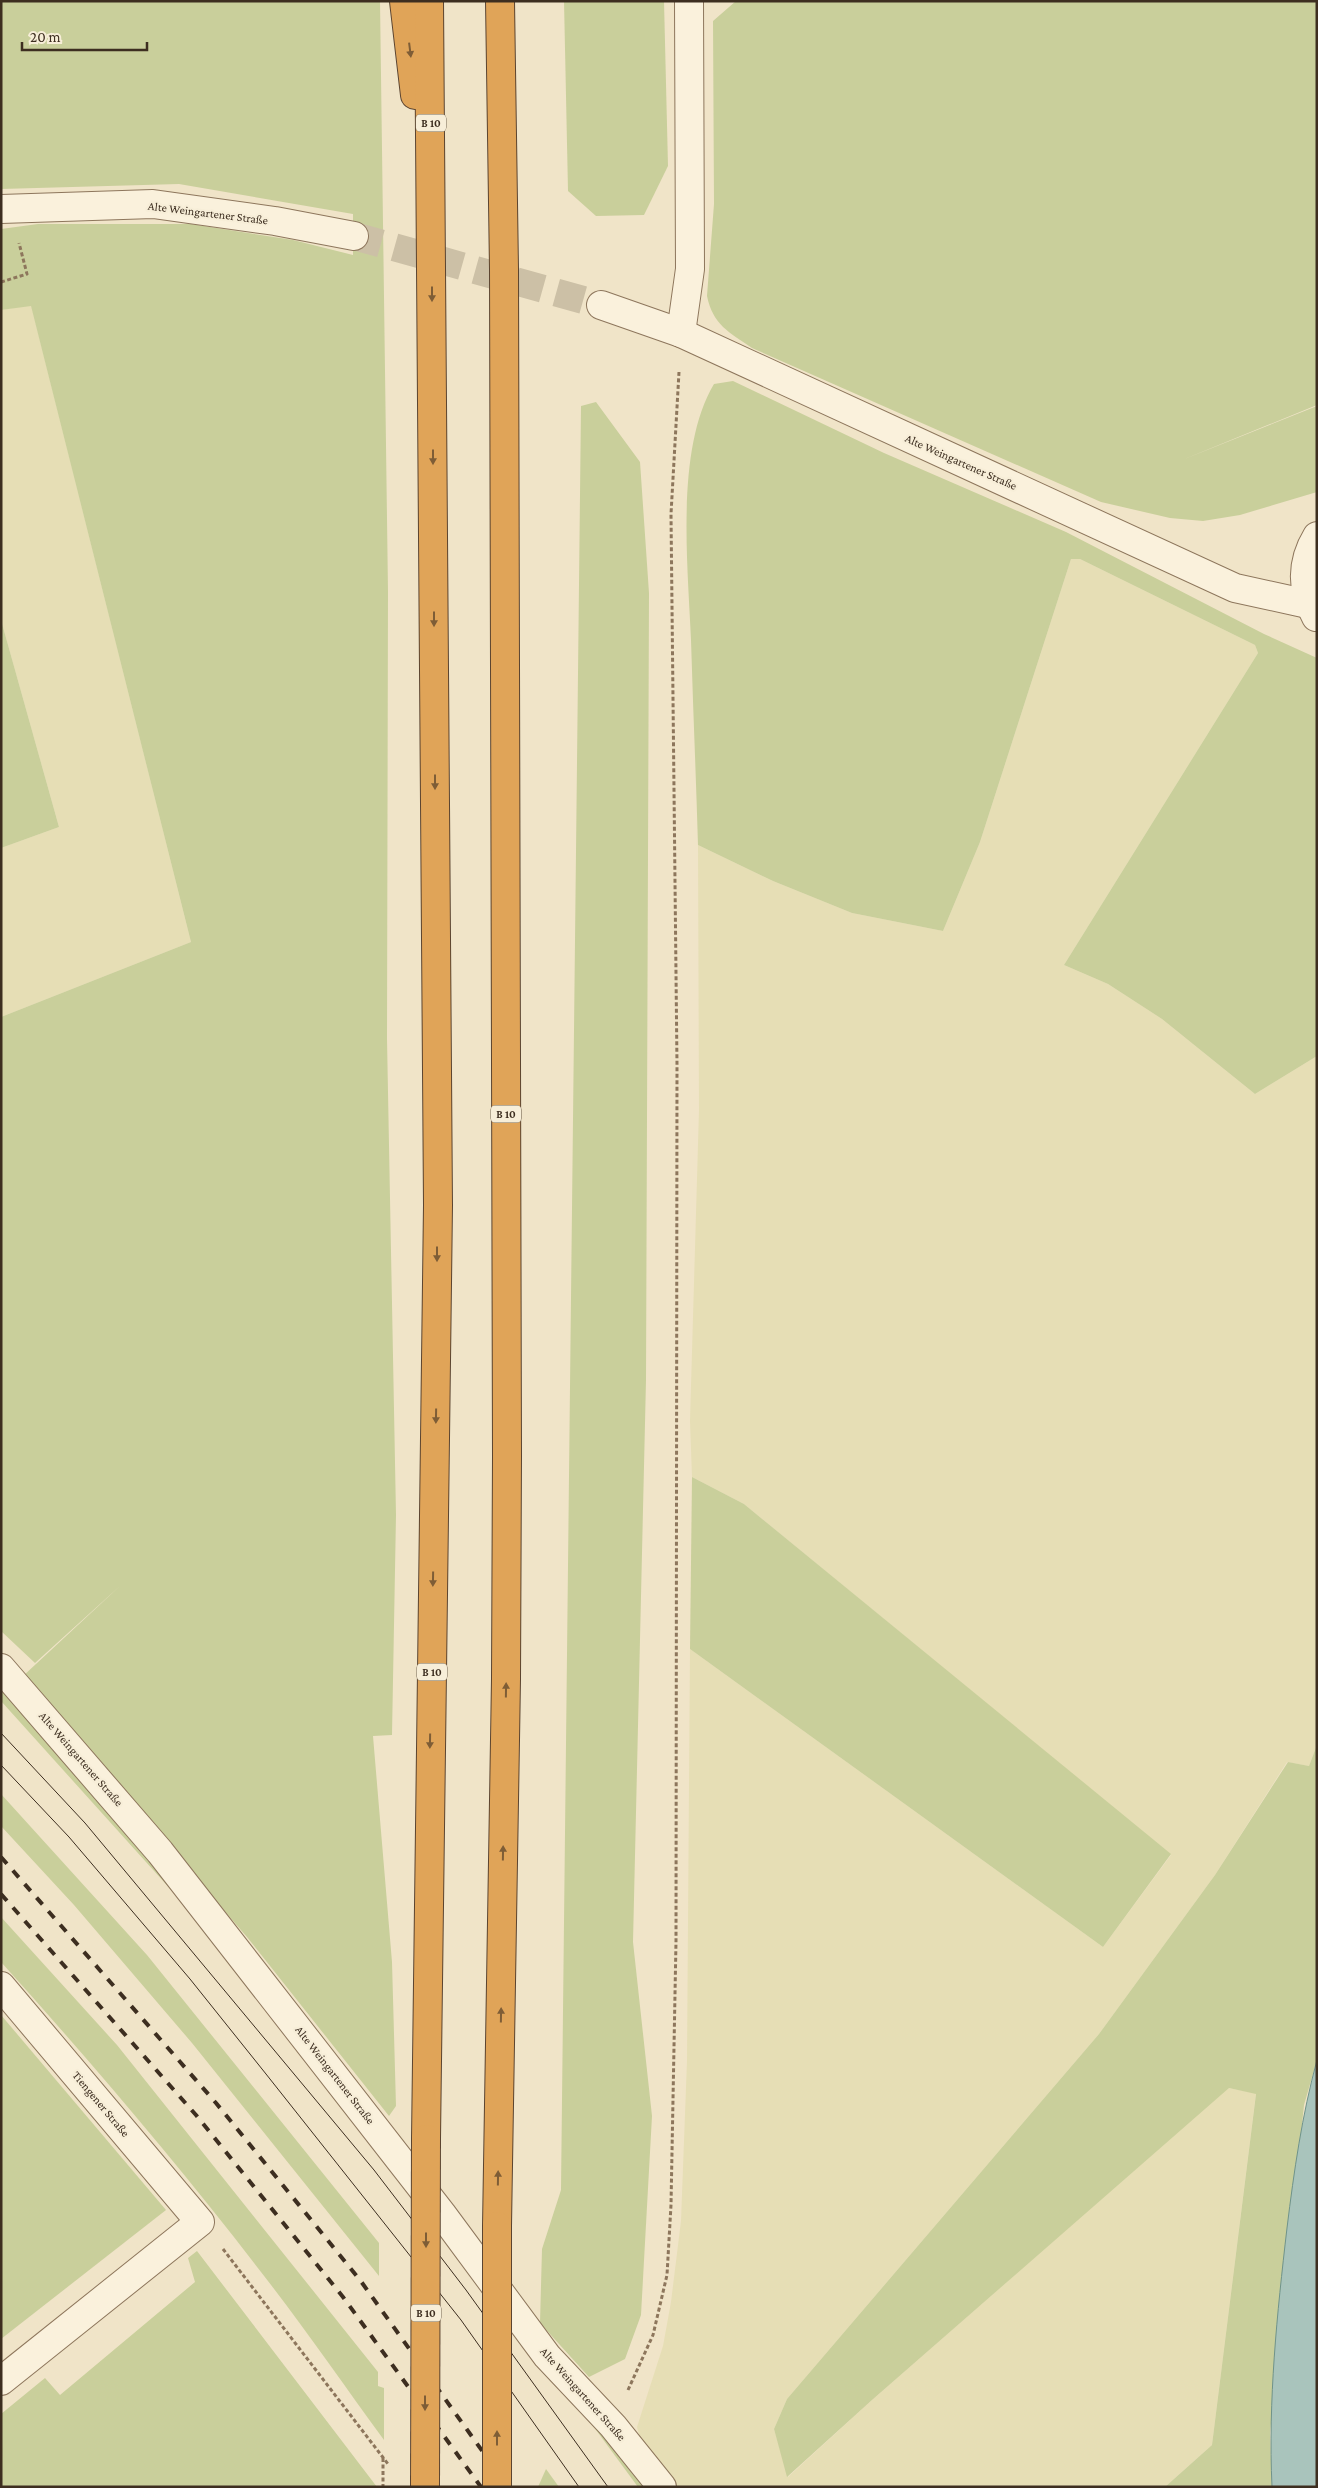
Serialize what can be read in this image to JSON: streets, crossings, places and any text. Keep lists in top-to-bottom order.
{
  "streets": {
    "highway": ["B 10"],
    "street": ["Alte Weingartener Straße", "Tiengener Straße"]
  },
  "scale_bar": "20 m"
}
